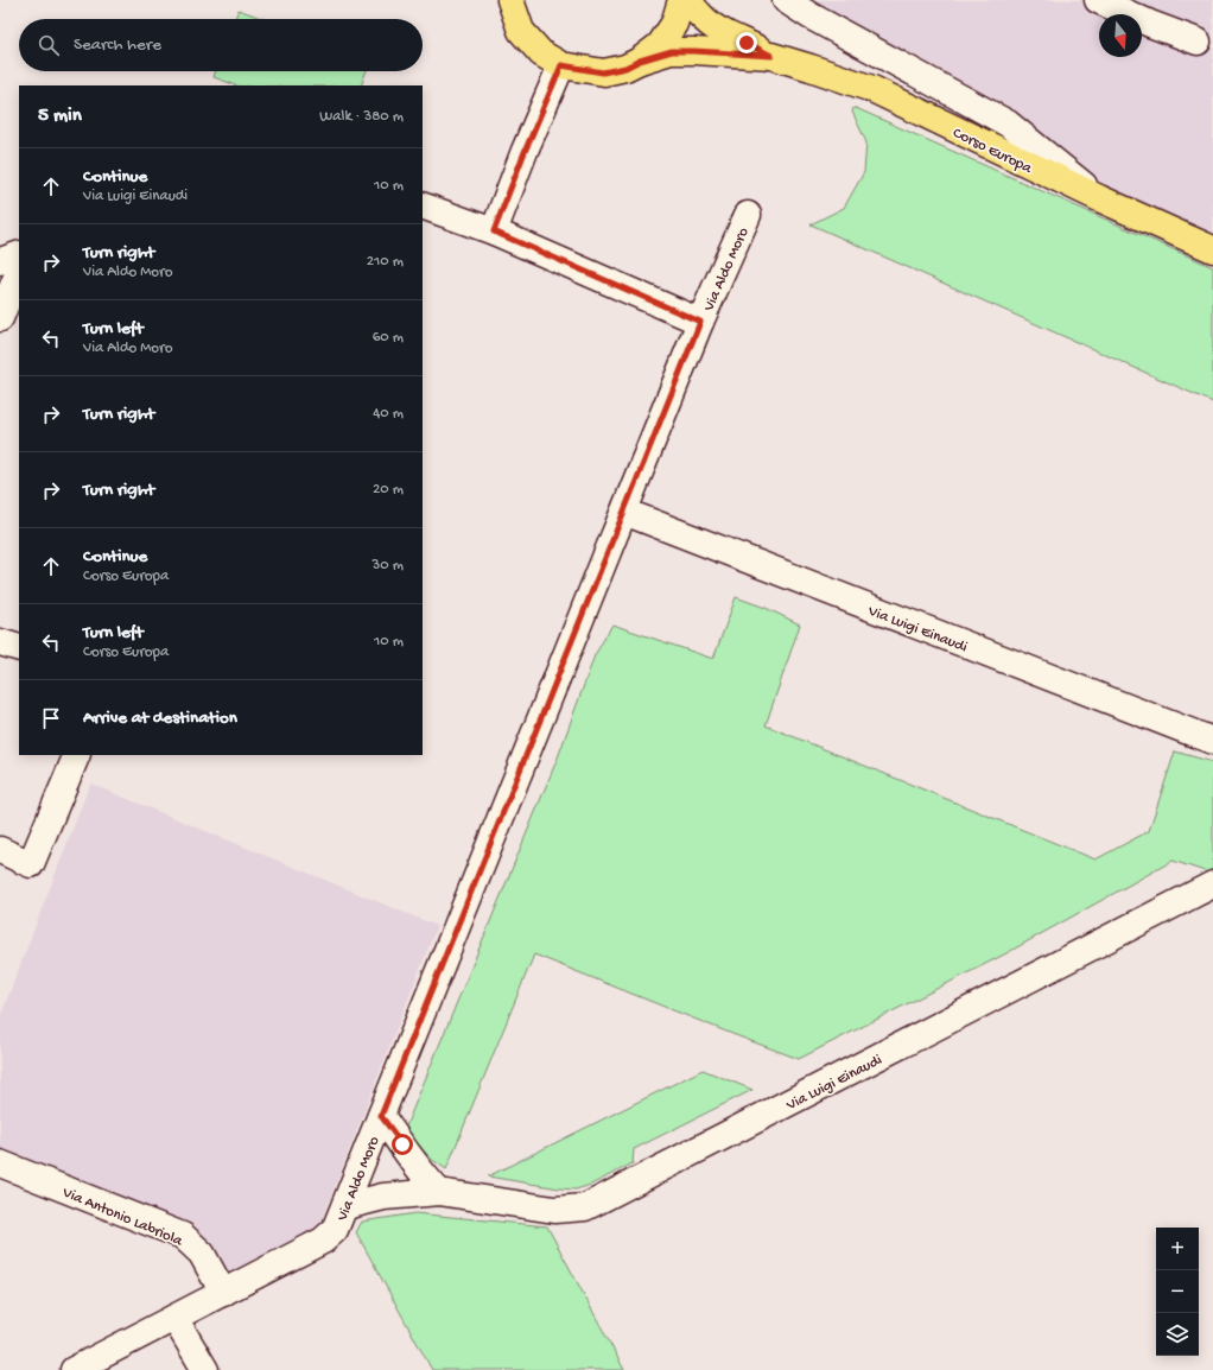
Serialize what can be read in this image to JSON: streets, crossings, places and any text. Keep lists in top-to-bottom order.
{
  "streets": {
    "main road": ["Corso Europa"],
    "street": ["Via Aldo Moro", "Via Luigi Einaudi", "Via Antonio Labriola"]
  },
  "crossings": [
    ["Via Aldo Moro", "Via Luigi Einaudi"],
    ["Via Aldo Moro", "Via Antonio Labriola"]
  ],
  "north": "bottom",
  "page": {
    "search": "Search here",
    "heading": ["5 min", "Walk · 380 m"],
    "list": [
      ["Continue", "Via Luigi Einaudi", "10 m"],
      ["Turn right", "Via Aldo Moro", "210 m"],
      ["Turn left", "Via Aldo Moro", "60 m"],
      ["Turn right", "40 m"],
      ["Turn right", "20 m"],
      ["Continue", "Corso Europa", "30 m"],
      ["Turn left", "Corso Europa", "10 m"],
      "Arrive at destination"
    ],
    "map_buttons": ["+", "−"]
  }
}
